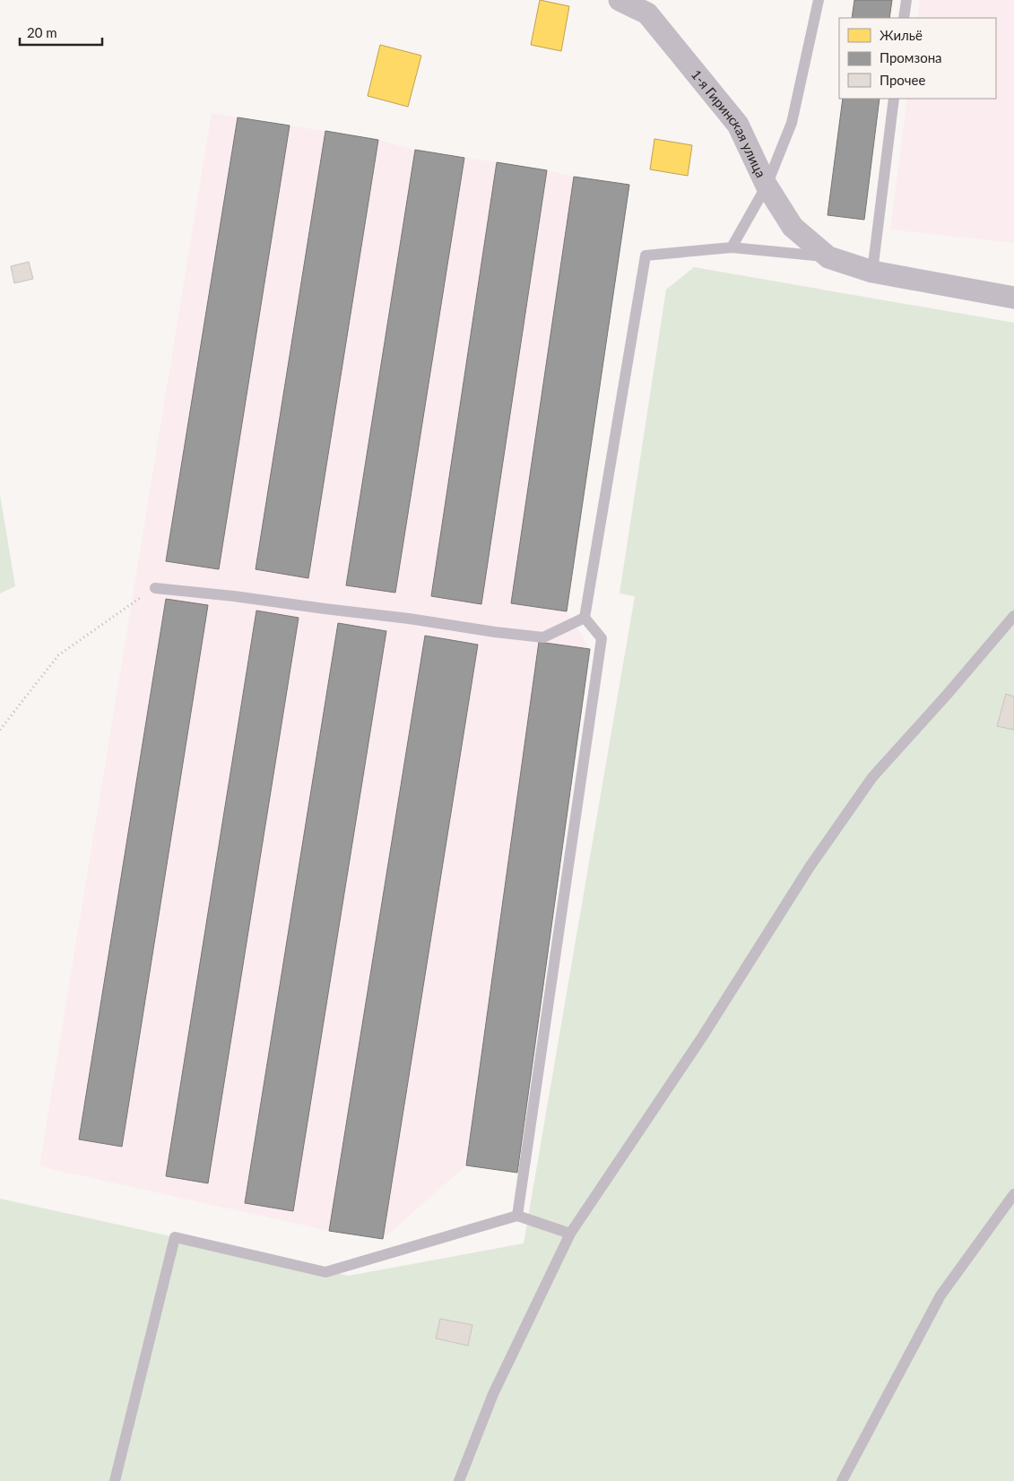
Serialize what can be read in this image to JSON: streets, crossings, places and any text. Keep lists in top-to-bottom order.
{
  "streets": {
    "street": ["1-я Гиринская улица"]
  },
  "legend": ["Жильё", "Промзона", "Прочее"],
  "scale_bar": "20 m"
}
